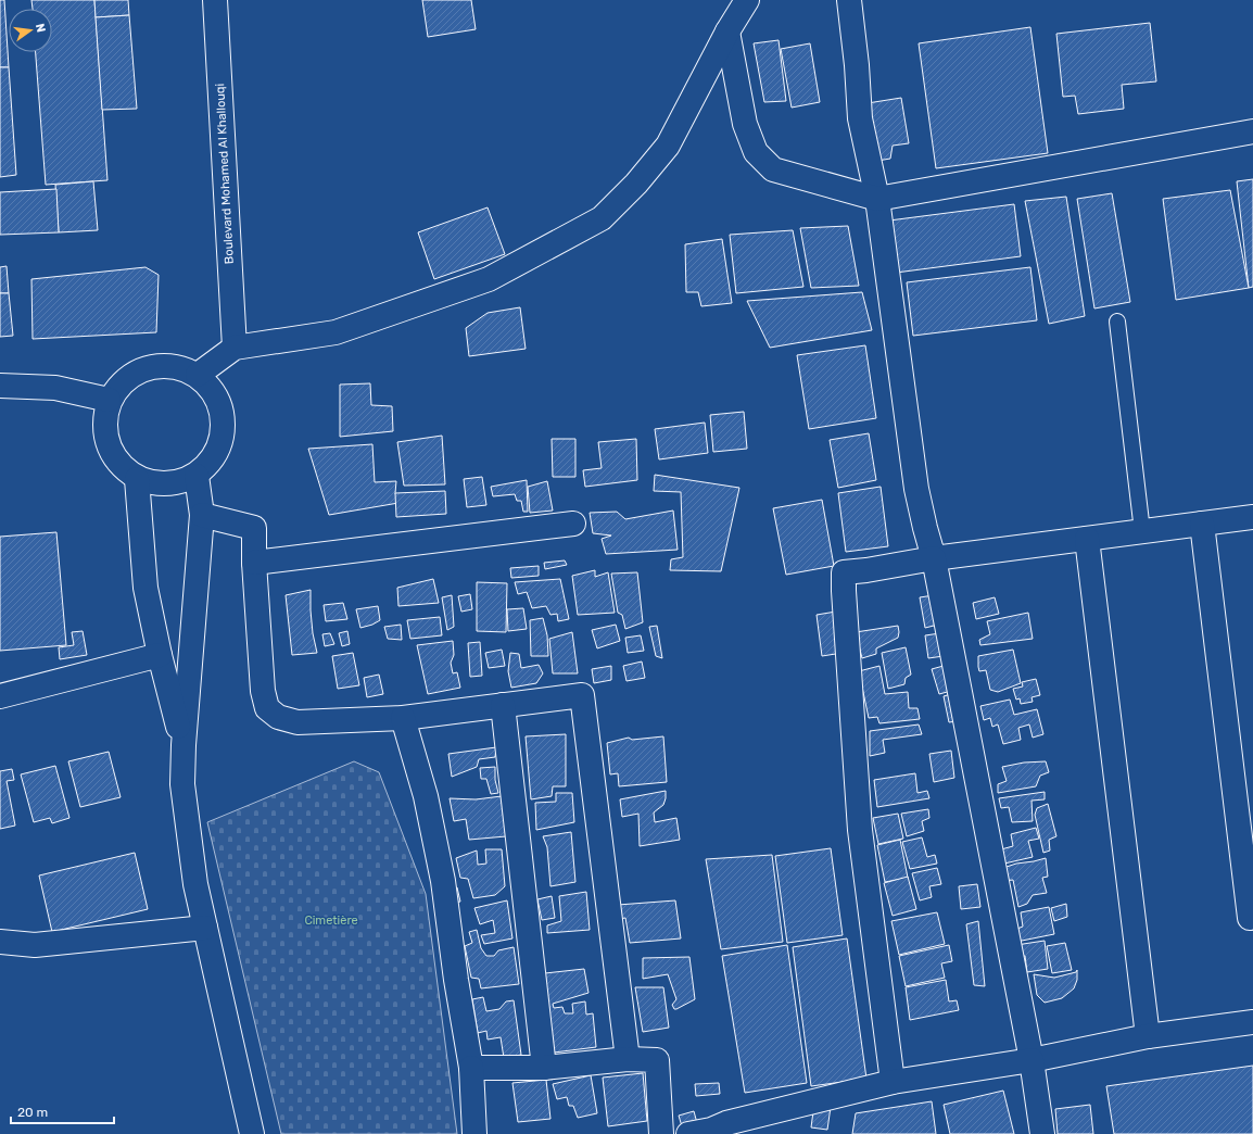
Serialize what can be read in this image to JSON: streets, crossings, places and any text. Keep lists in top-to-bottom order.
{
  "streets": {
    "street": ["Boulevard Mohamed Al Khallouqi"]
  },
  "parks": ["Cimetière"],
  "scale_bar": "20 m",
  "north": "right"
}
